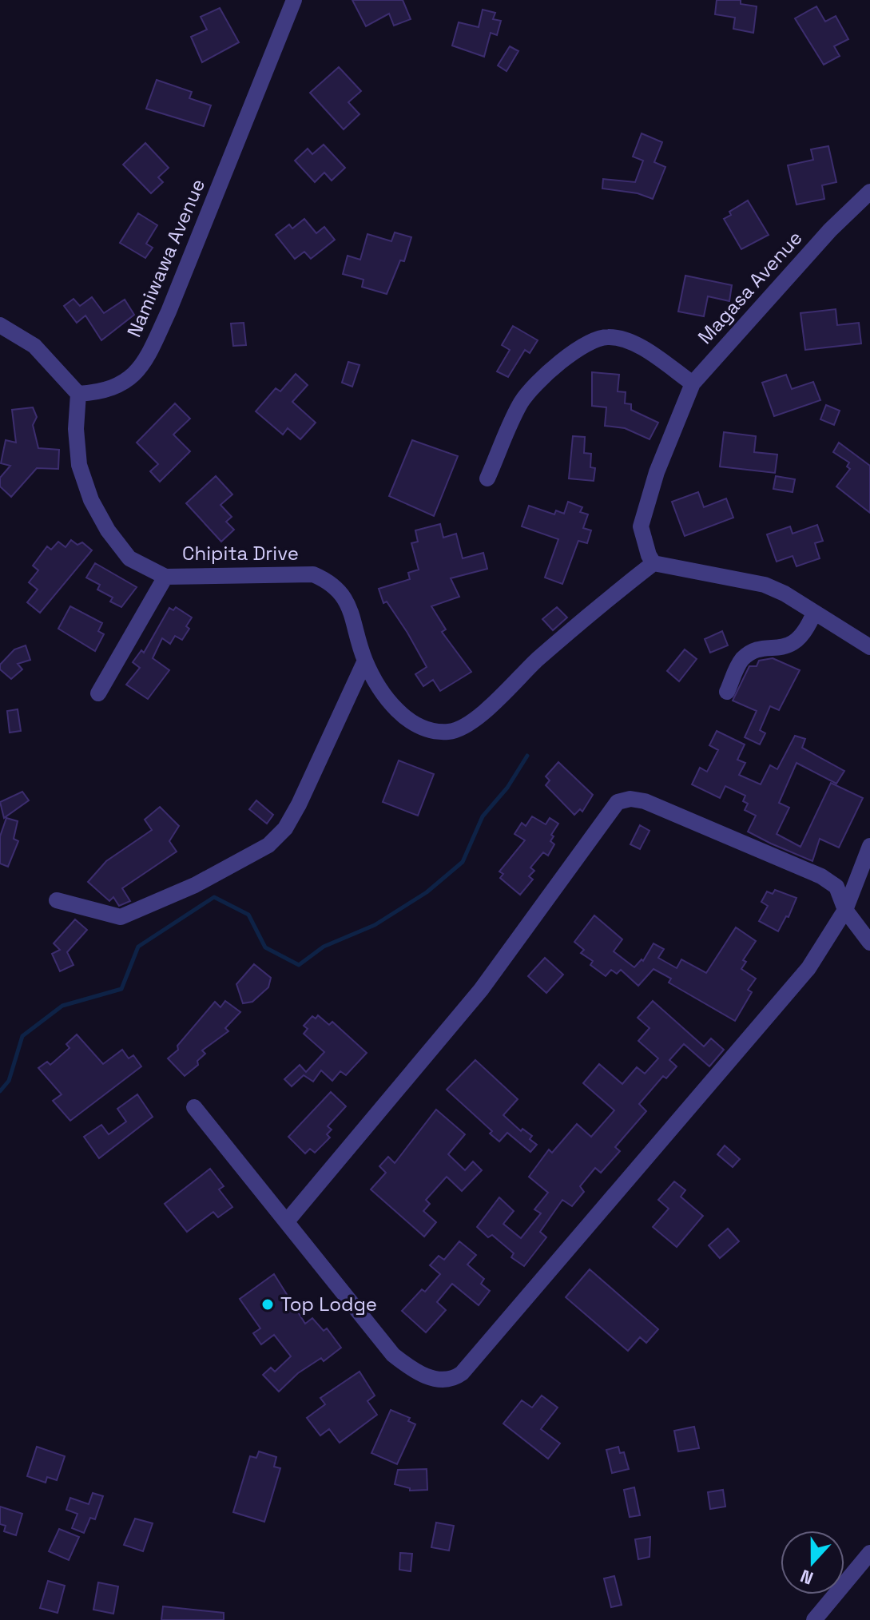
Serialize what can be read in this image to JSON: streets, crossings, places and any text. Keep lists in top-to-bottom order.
{
  "streets": {
    "street": ["Namiwawa Avenue", "Magasa Avenue", "Chipita Drive"]
  },
  "crossings": [
    ["Namiwawa Avenue", "Chipita Drive"],
    ["Magasa Avenue", "Chipita Drive"]
  ],
  "places": ["Top Lodge"],
  "north": "bottom"
}
